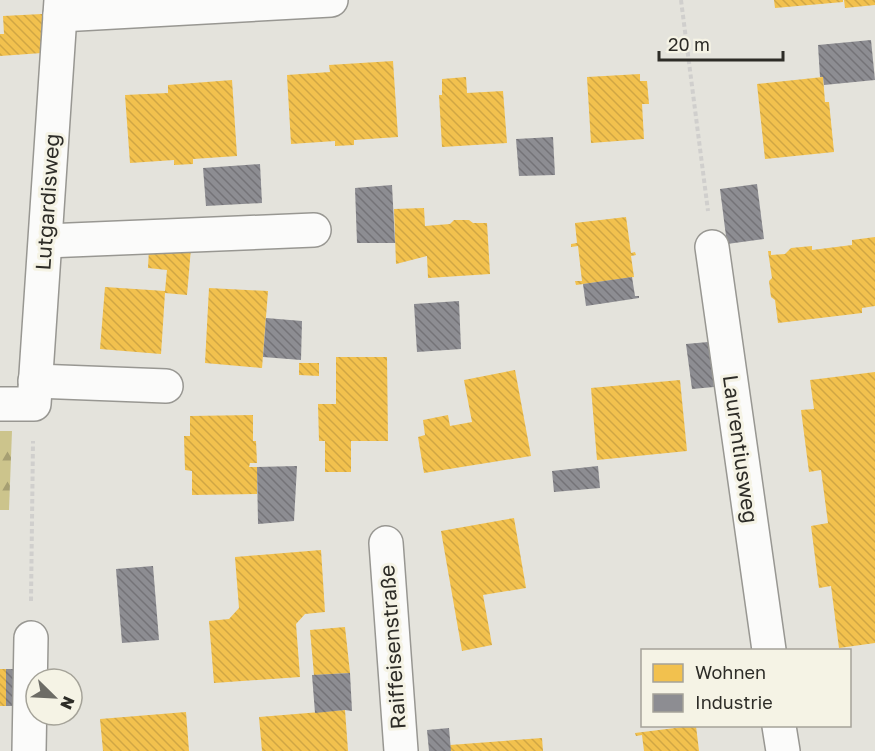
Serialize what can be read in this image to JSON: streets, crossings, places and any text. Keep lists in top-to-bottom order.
{
  "streets": {
    "street": ["Lutgardisweg", "Laurentiusweg", "Raiffeisenstraße"]
  },
  "legend": ["Wohnen", "Industrie"],
  "scale_bar": "20 m",
  "north": "bottom right"
}
